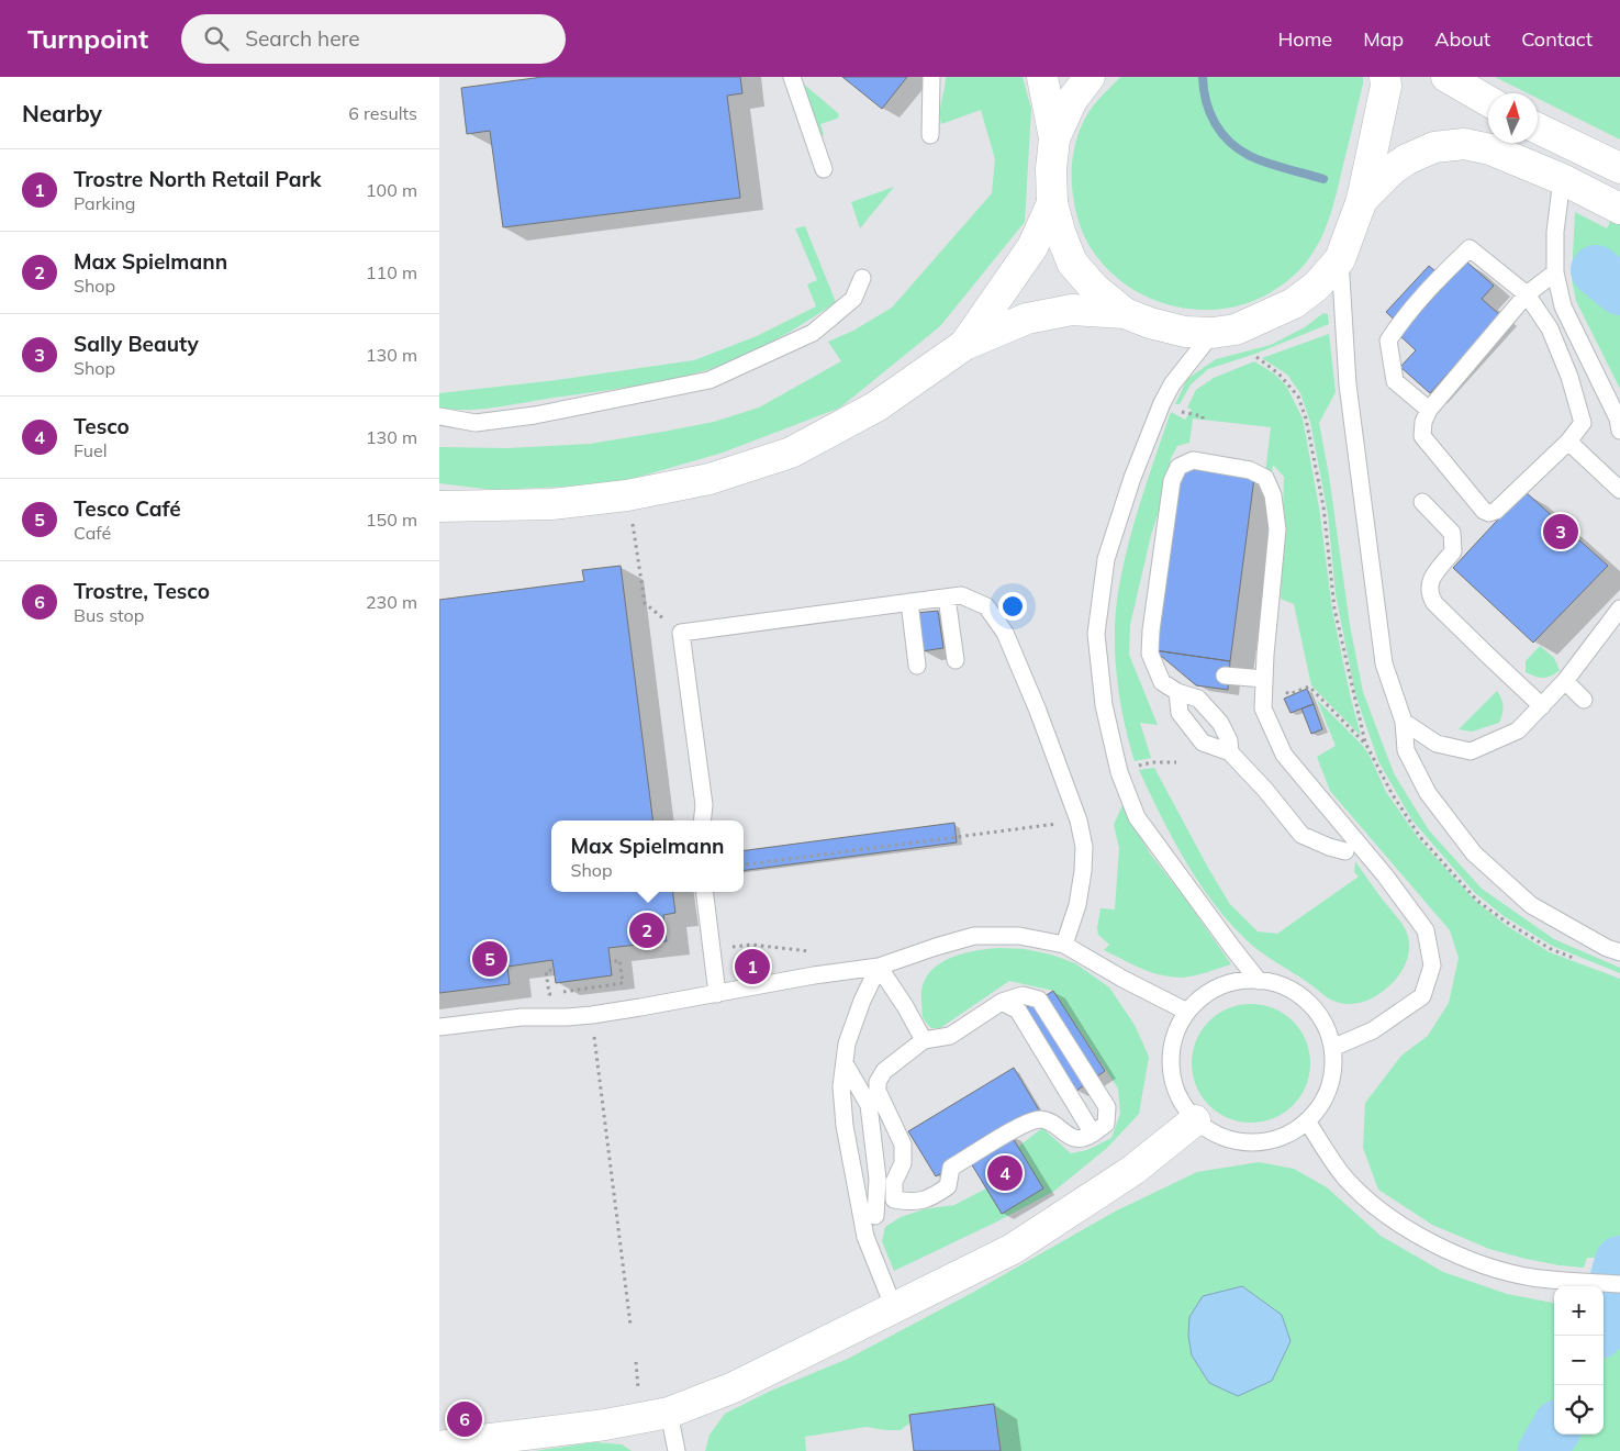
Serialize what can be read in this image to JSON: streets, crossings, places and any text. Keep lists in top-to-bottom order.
{
  "north": "top",
  "page": {
    "header": "Turnpoint",
    "search": "Search here",
    "nav": [
      "Home",
      "Map",
      "About",
      "Contact"
    ],
    "heading": ["Nearby", "6 results"],
    "list": [
      {
        "mark": "1",
        "name": "Trostre North Retail Park",
        "note": "Parking",
        "value": "100 m"
      },
      {
        "mark": "2",
        "name": "Max Spielmann",
        "note": "Shop",
        "value": "110 m"
      },
      {
        "mark": "3",
        "name": "Sally Beauty",
        "note": "Shop",
        "value": "130 m"
      },
      {
        "mark": "4",
        "name": "Tesco",
        "note": "Fuel",
        "value": "130 m"
      },
      {
        "mark": "5",
        "name": "Tesco Café",
        "note": "Café",
        "value": "150 m"
      },
      {
        "mark": "6",
        "name": "Trostre, Tesco",
        "note": "Bus stop",
        "value": "230 m"
      }
    ],
    "pins": [
      "3",
      "2",
      "5",
      "1",
      "4",
      "6"
    ],
    "popup": ["Max Spielmann", "Shop"],
    "map_buttons": ["+", "−"]
  }
}
